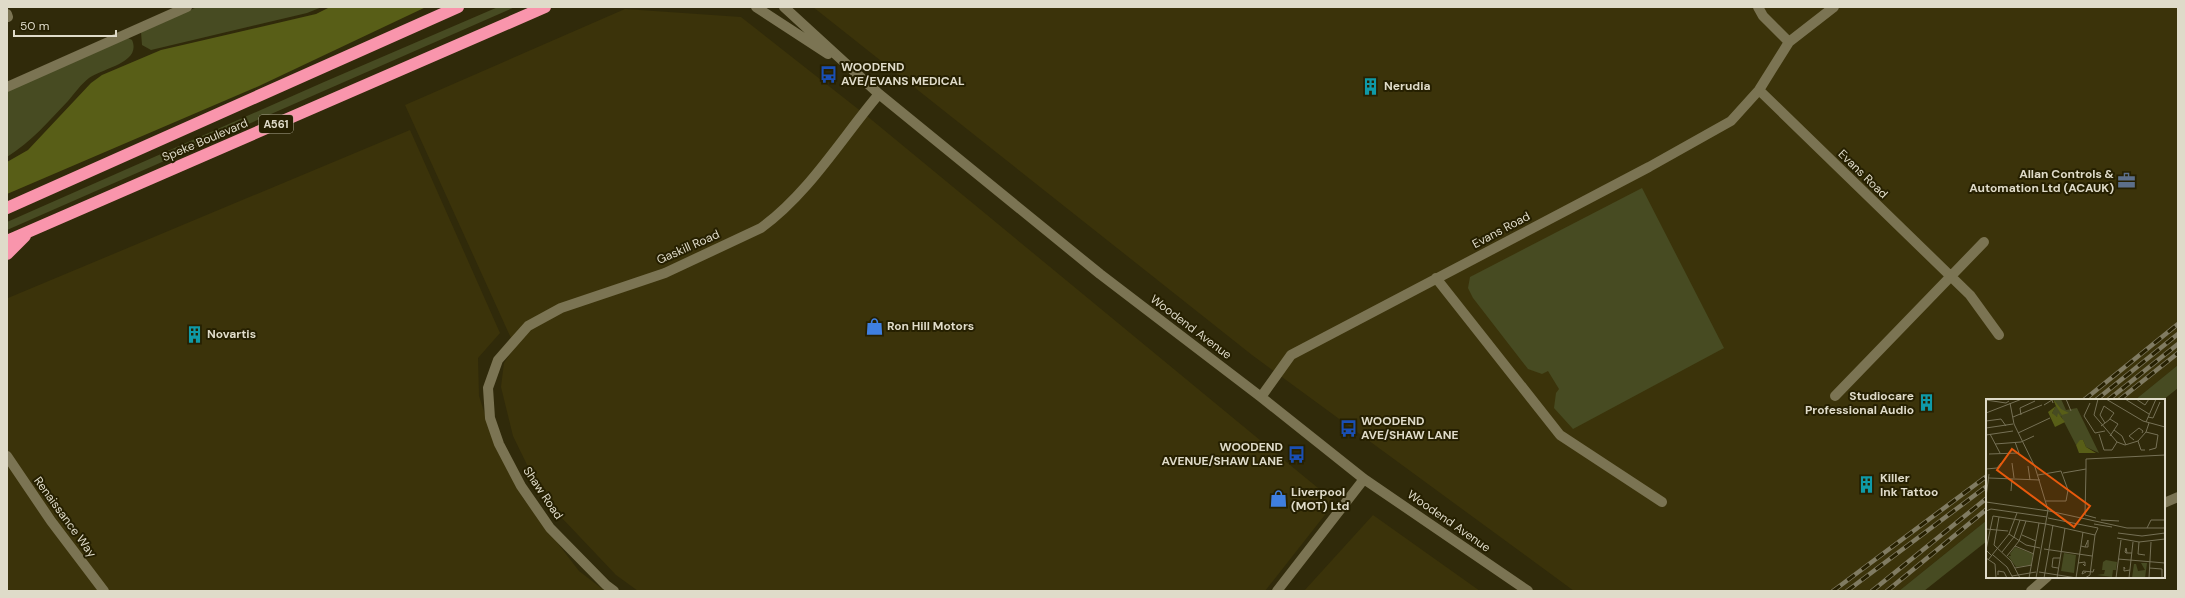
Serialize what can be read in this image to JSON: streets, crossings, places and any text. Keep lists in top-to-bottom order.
{
  "streets": {
    "highway": ["A561", "Speke Boulevard"],
    "street": [
      "Evans Road",
      "Gaskill Road",
      "Woodend Avenue",
      "Shaw Road",
      "Renaissance Way"
    ]
  },
  "crossings": [
    ["Evans Road", "Woodend Avenue"],
    ["Gaskill Road", "Woodend Avenue"],
    ["Gaskill Road", "Shaw Road"]
  ],
  "places": {
    "bus stop": ["WOODEND AVE/EVANS MEDICAL", "WOODEND AVE/SHAW LANE", "WOODEND AVENUE/SHAW LANE"],
    "building": [
      "Nerudia",
      "Novartis",
      "Studiocare Professional Audio",
      "Killer Ink Tattoo"
    ],
    "office": ["Allan Controls & Automation Ltd (ACAUK)"],
    "shop": ["Ron Hill Motors", "Liverpool (MOT) Ltd"]
  },
  "scale_bar": "50 m"
}
